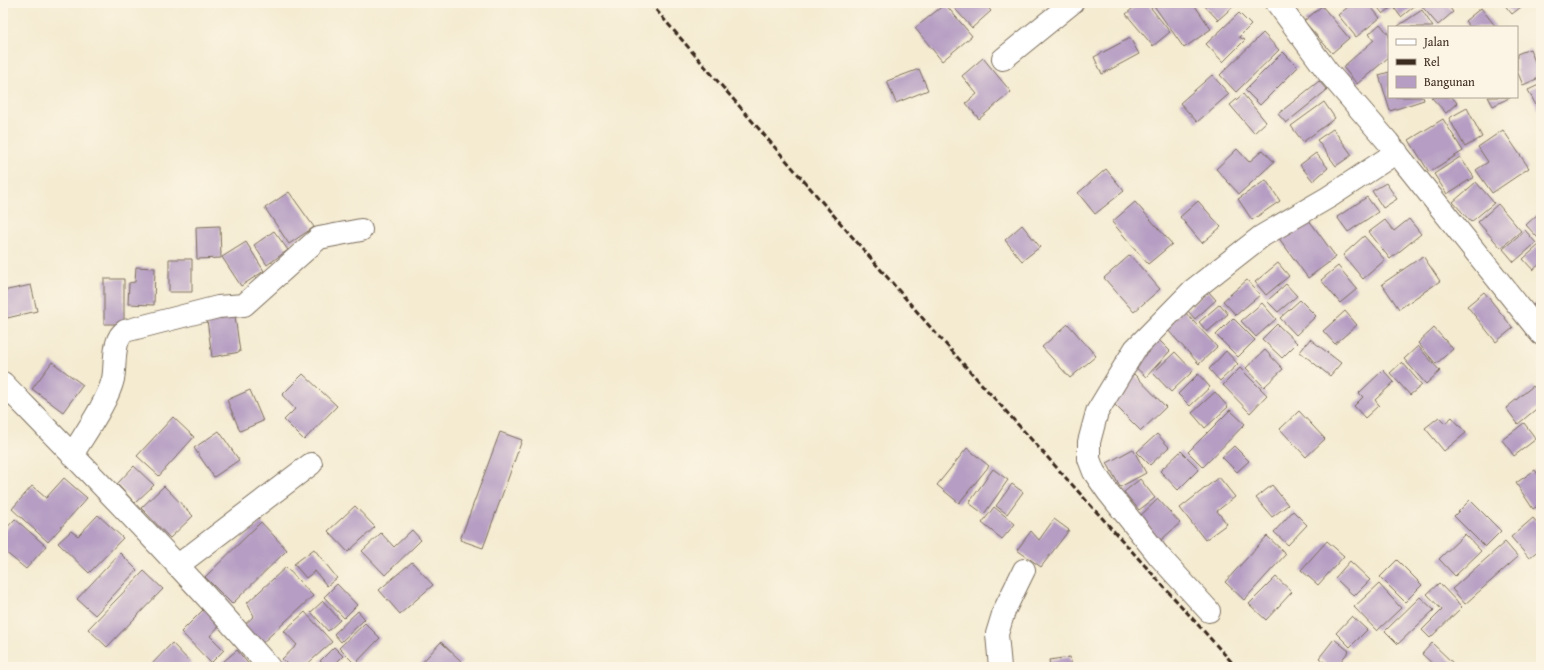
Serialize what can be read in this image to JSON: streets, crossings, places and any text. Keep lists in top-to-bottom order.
{
  "legend": ["Jalan", "Rel", "Bangunan"]
}
